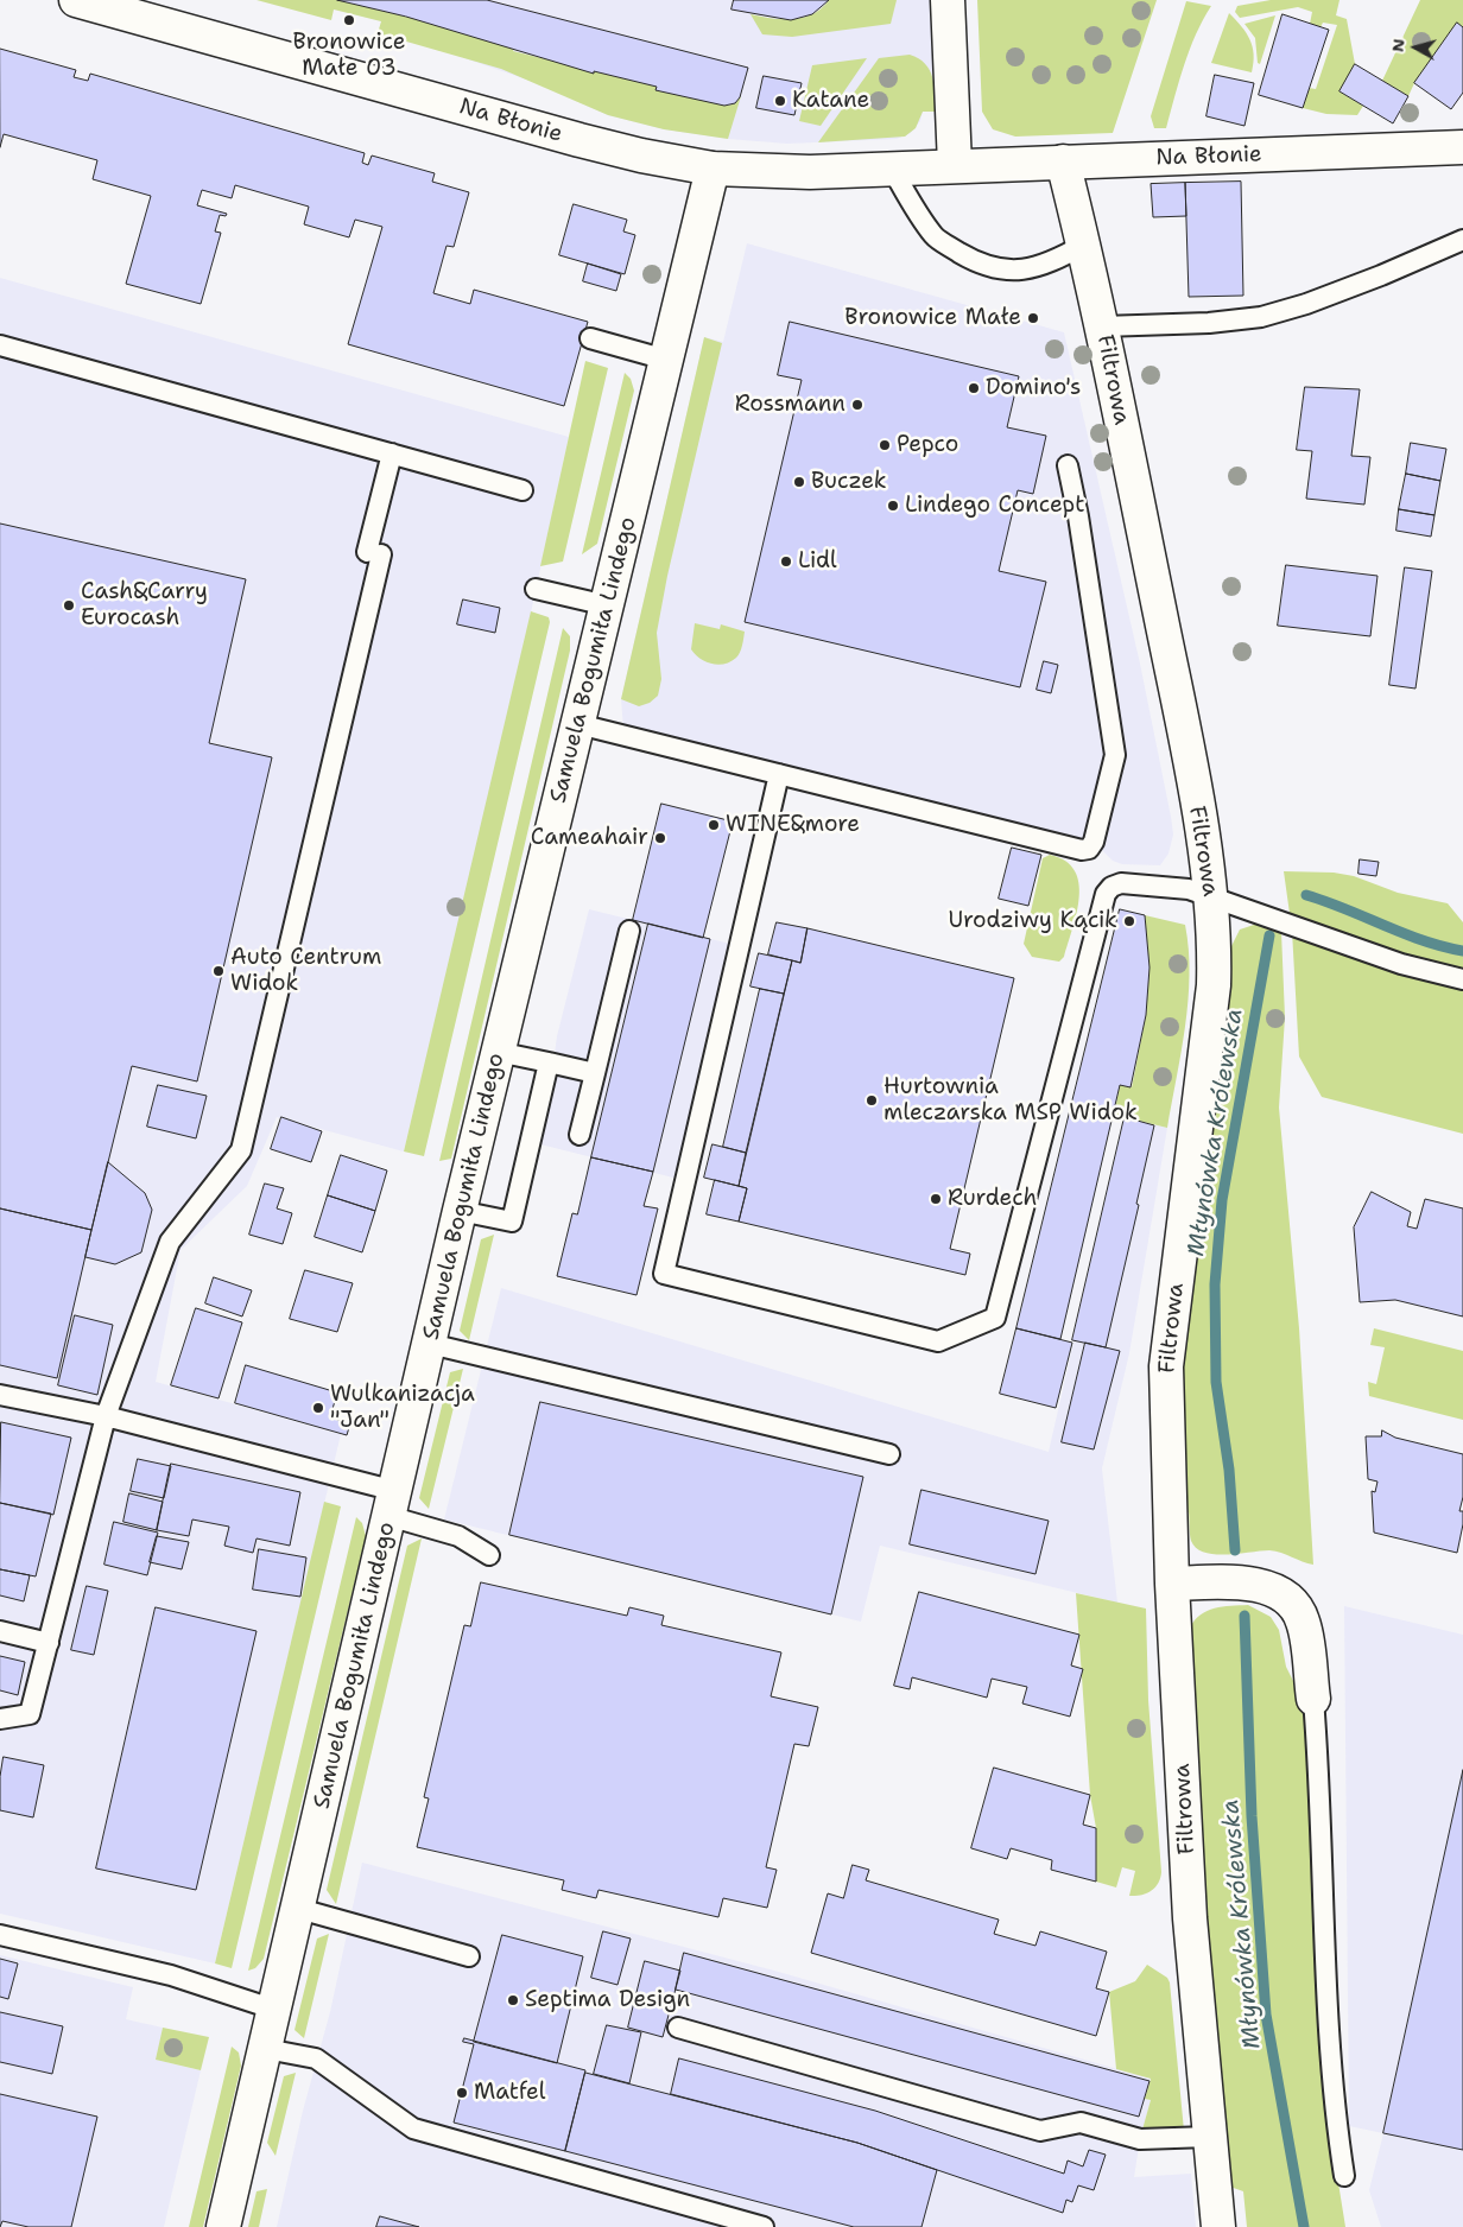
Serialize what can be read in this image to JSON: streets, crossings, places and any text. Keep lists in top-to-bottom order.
{
  "streets": {
    "street": ["Na Błonie", "Filtrowa", "Samuela Bogumiła Lindego"]
  },
  "crossings": [
    ["Na Błonie", "Filtrowa"],
    ["Na Błonie", "Samuela Bogumiła Lindego"]
  ],
  "water": ["Młynówka Królewska"],
  "places": [
    "Bronowice Małe 03",
    "Katane",
    "Bronowice Małe",
    "Domino's",
    "Rossmann",
    "Pepco",
    "Buczek",
    "Lindego Concept",
    "Lidl",
    "Cash&Carry Eurocash",
    "WINE&more",
    "Cameahair",
    "Urodziwy Kącik",
    "Auto Centrum Widok",
    "Hurtownia mleczarska MSP Widok",
    "Rurdech",
    "Wulkanizacja \"Jan\"",
    "Septima Design",
    "Matfel"
  ],
  "north": "left"
}
